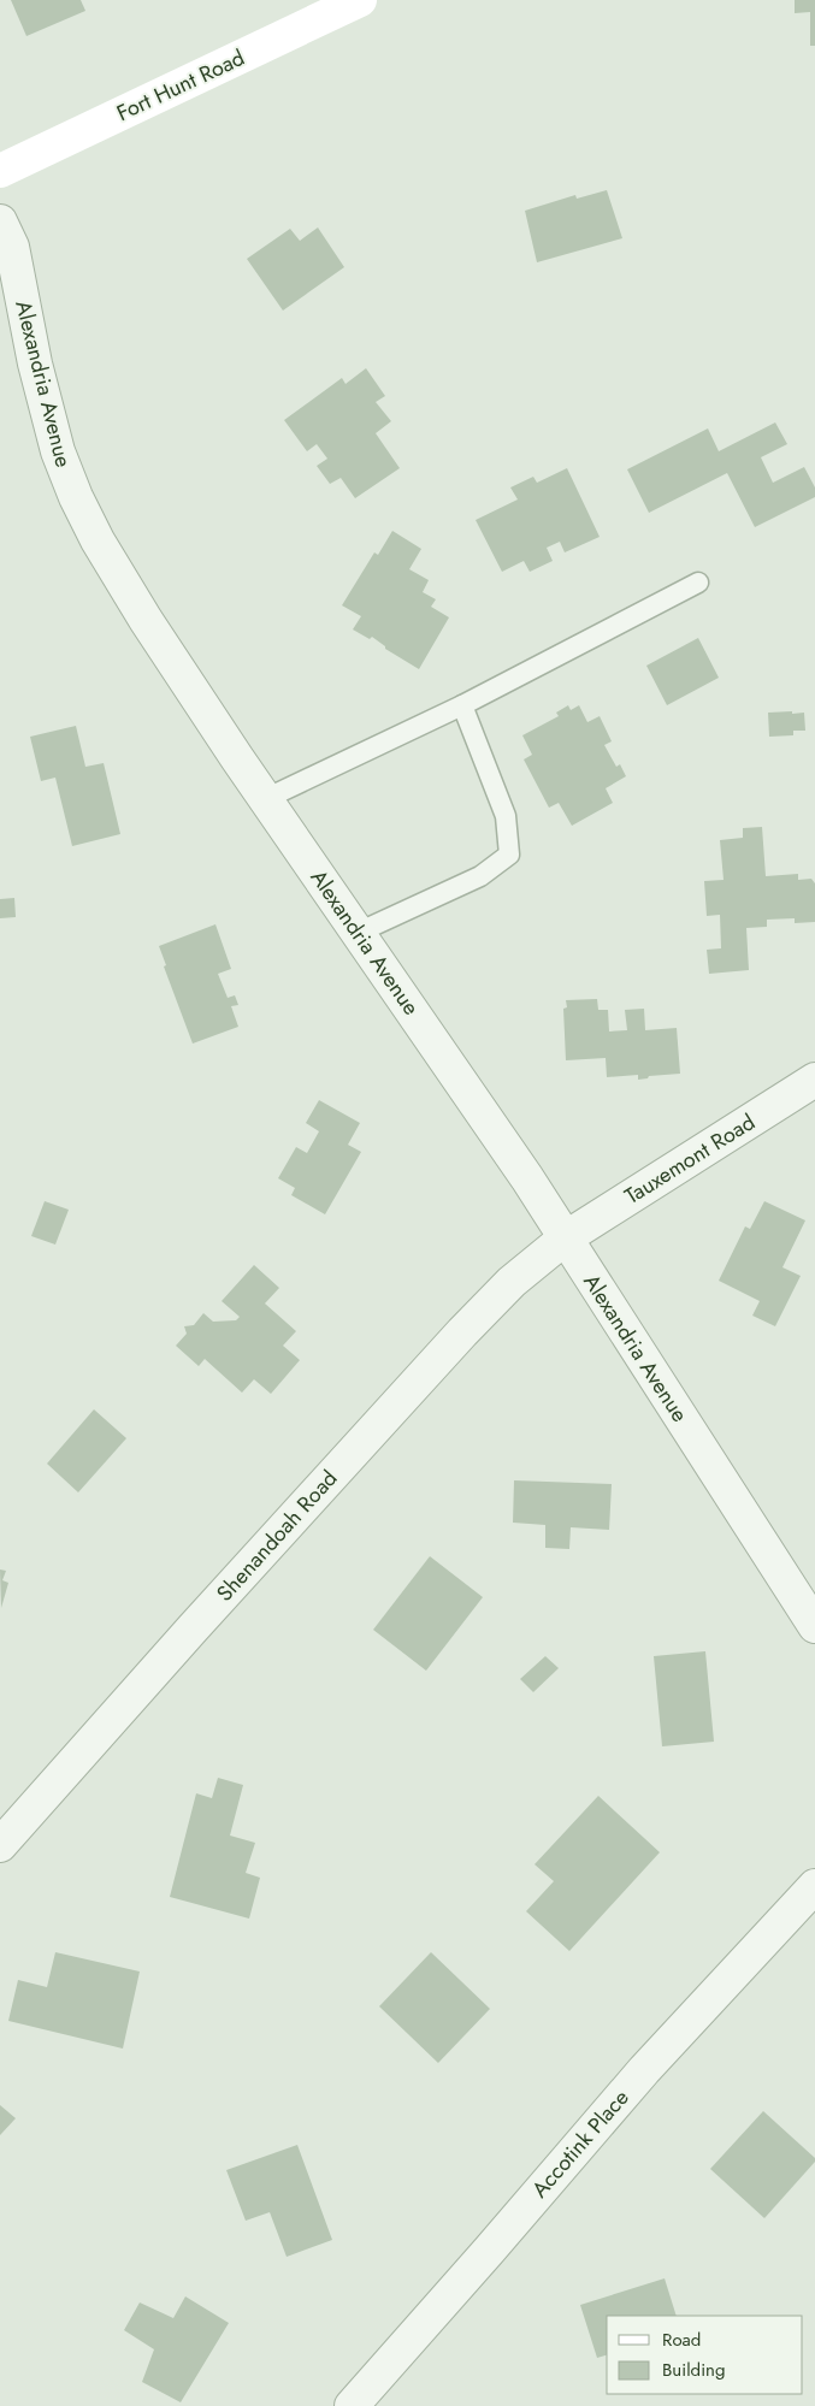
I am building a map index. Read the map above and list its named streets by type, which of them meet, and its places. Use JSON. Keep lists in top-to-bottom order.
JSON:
{
  "streets": {
    "main road": ["Fort Hunt Road"],
    "street": [
      "Alexandria Avenue",
      "Tauxemont Road",
      "Shenandoah Road",
      "Accotink Place"
    ]
  },
  "crossings": [
    ["Alexandria Avenue", "Tauxemont Road"],
    ["Alexandria Avenue", "Shenandoah Road"],
    ["Tauxemont Road", "Shenandoah Road"]
  ],
  "legend": ["Road", "Building"]
}
